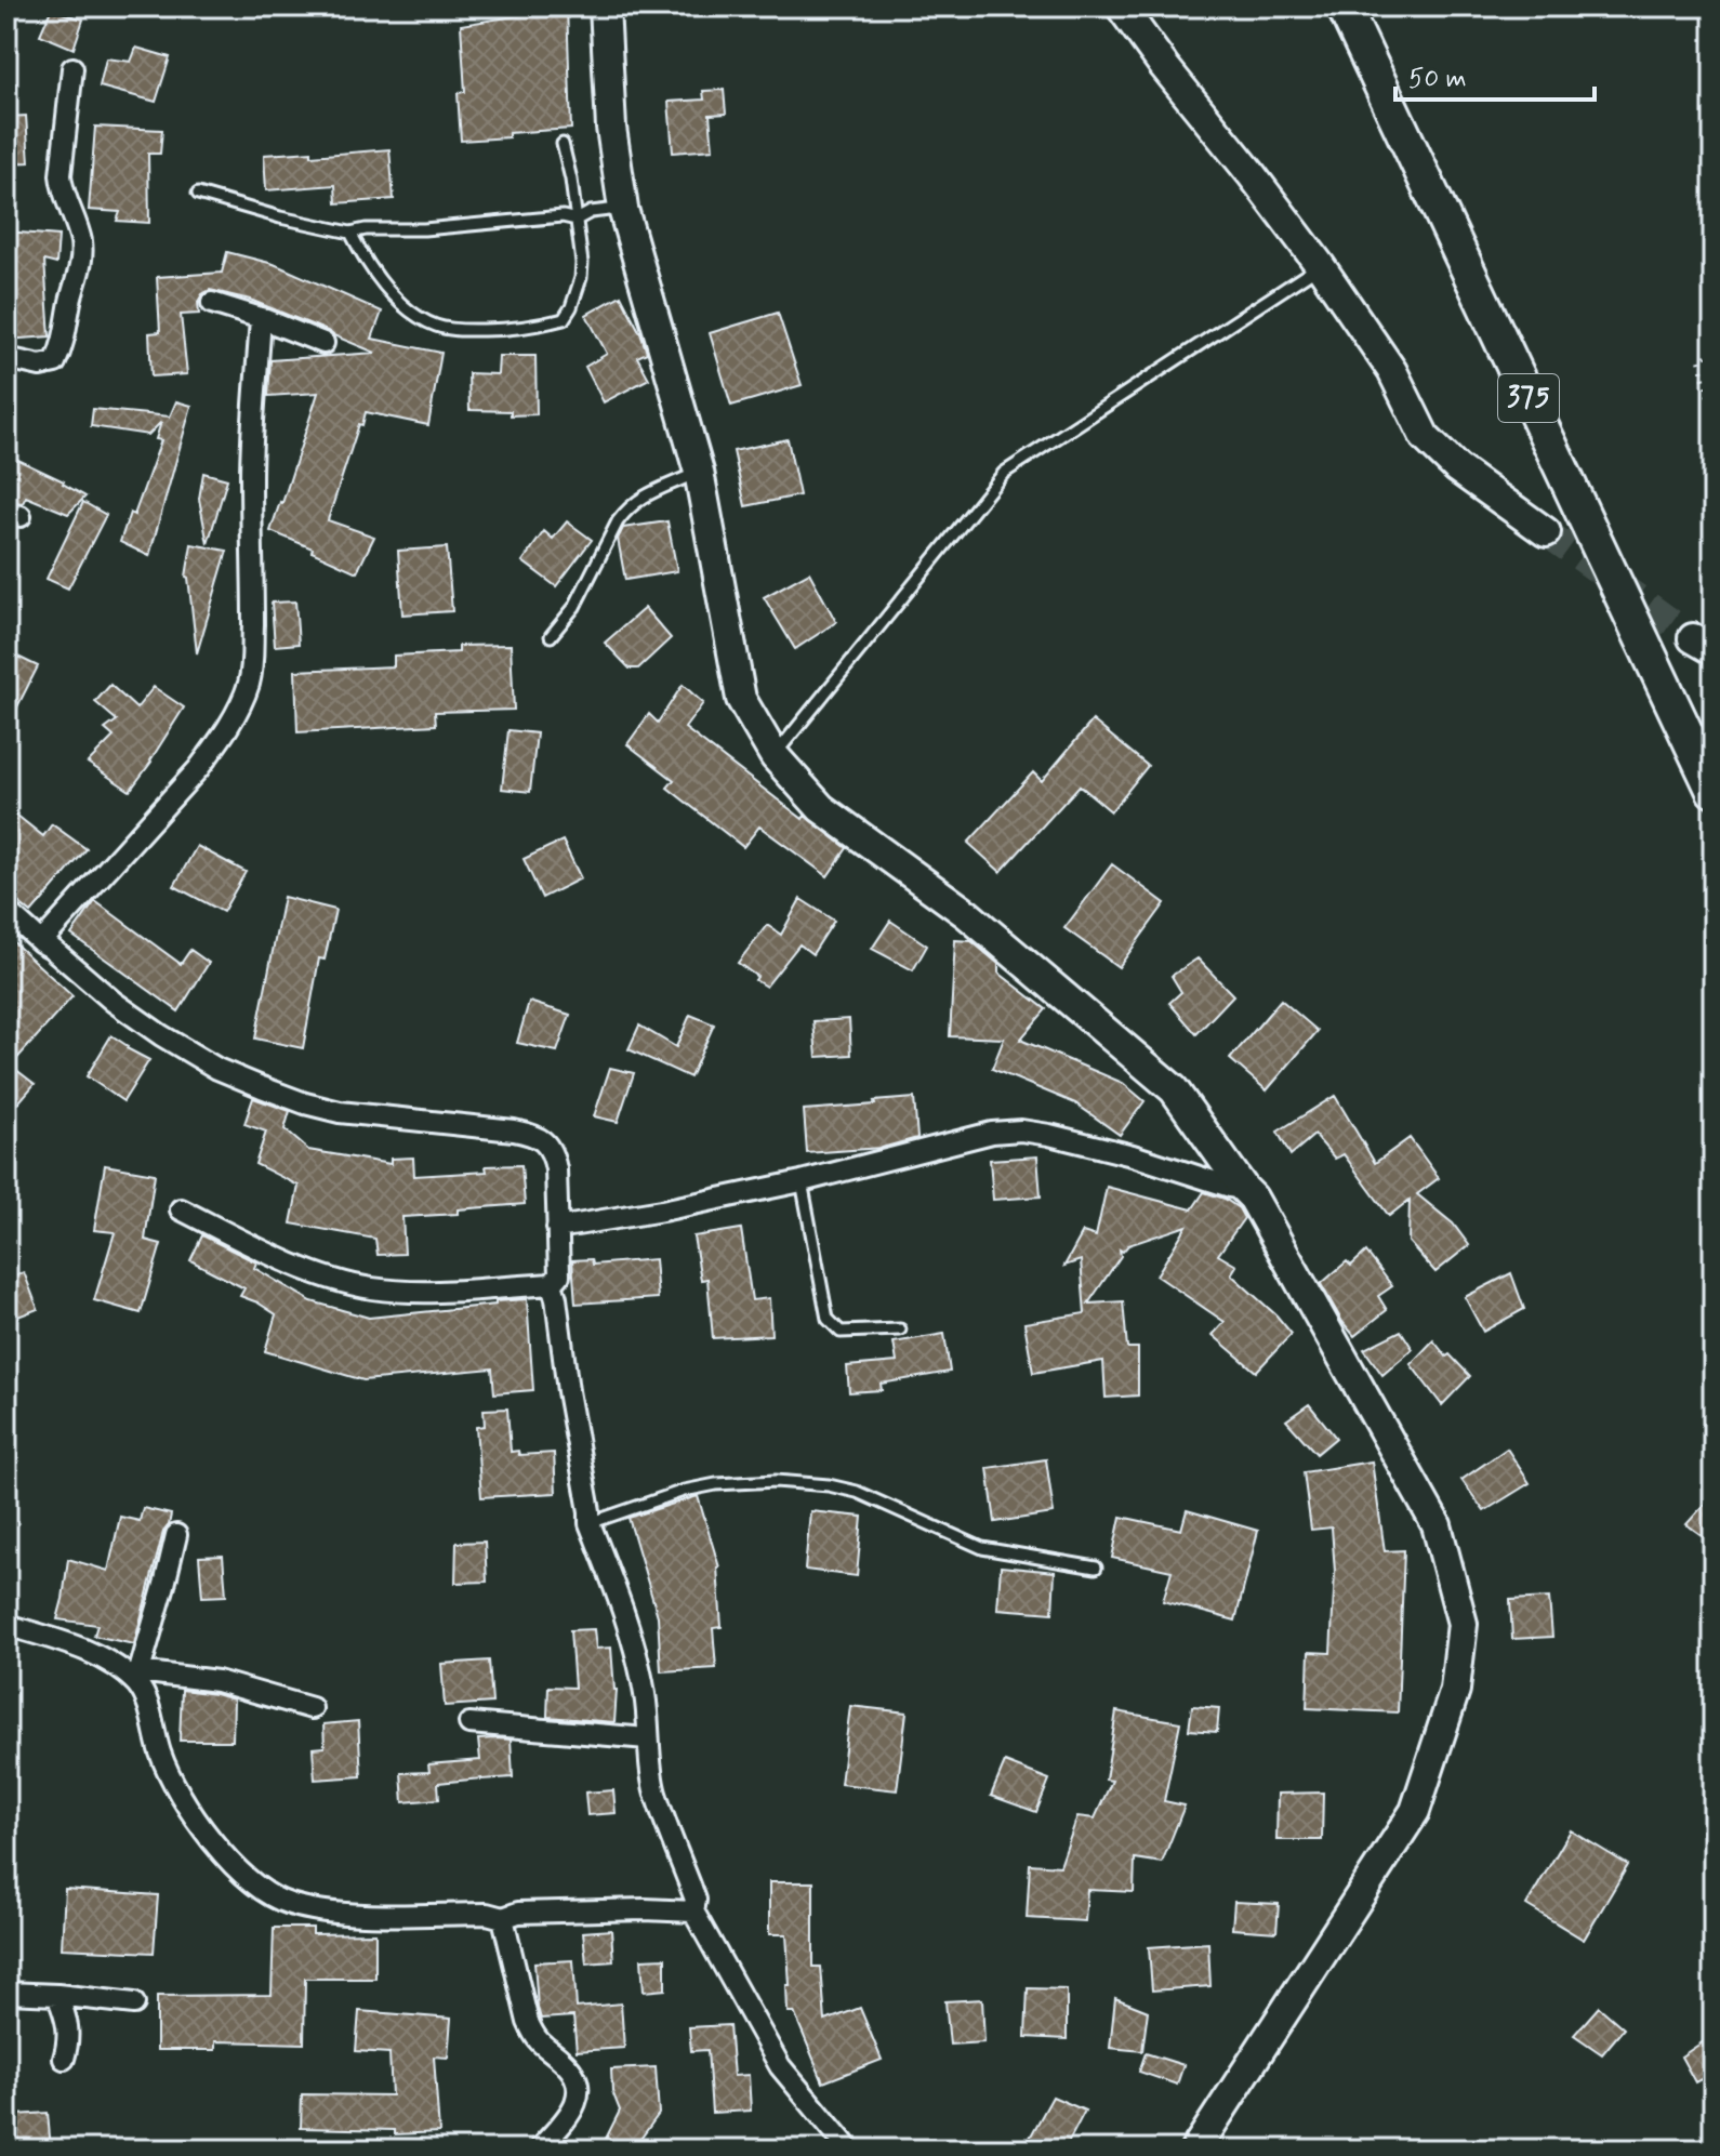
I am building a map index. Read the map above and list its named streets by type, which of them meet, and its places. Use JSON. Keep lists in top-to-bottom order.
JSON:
{
  "streets": {
    "main road": ["375"]
  },
  "scale_bar": "50 m"
}
